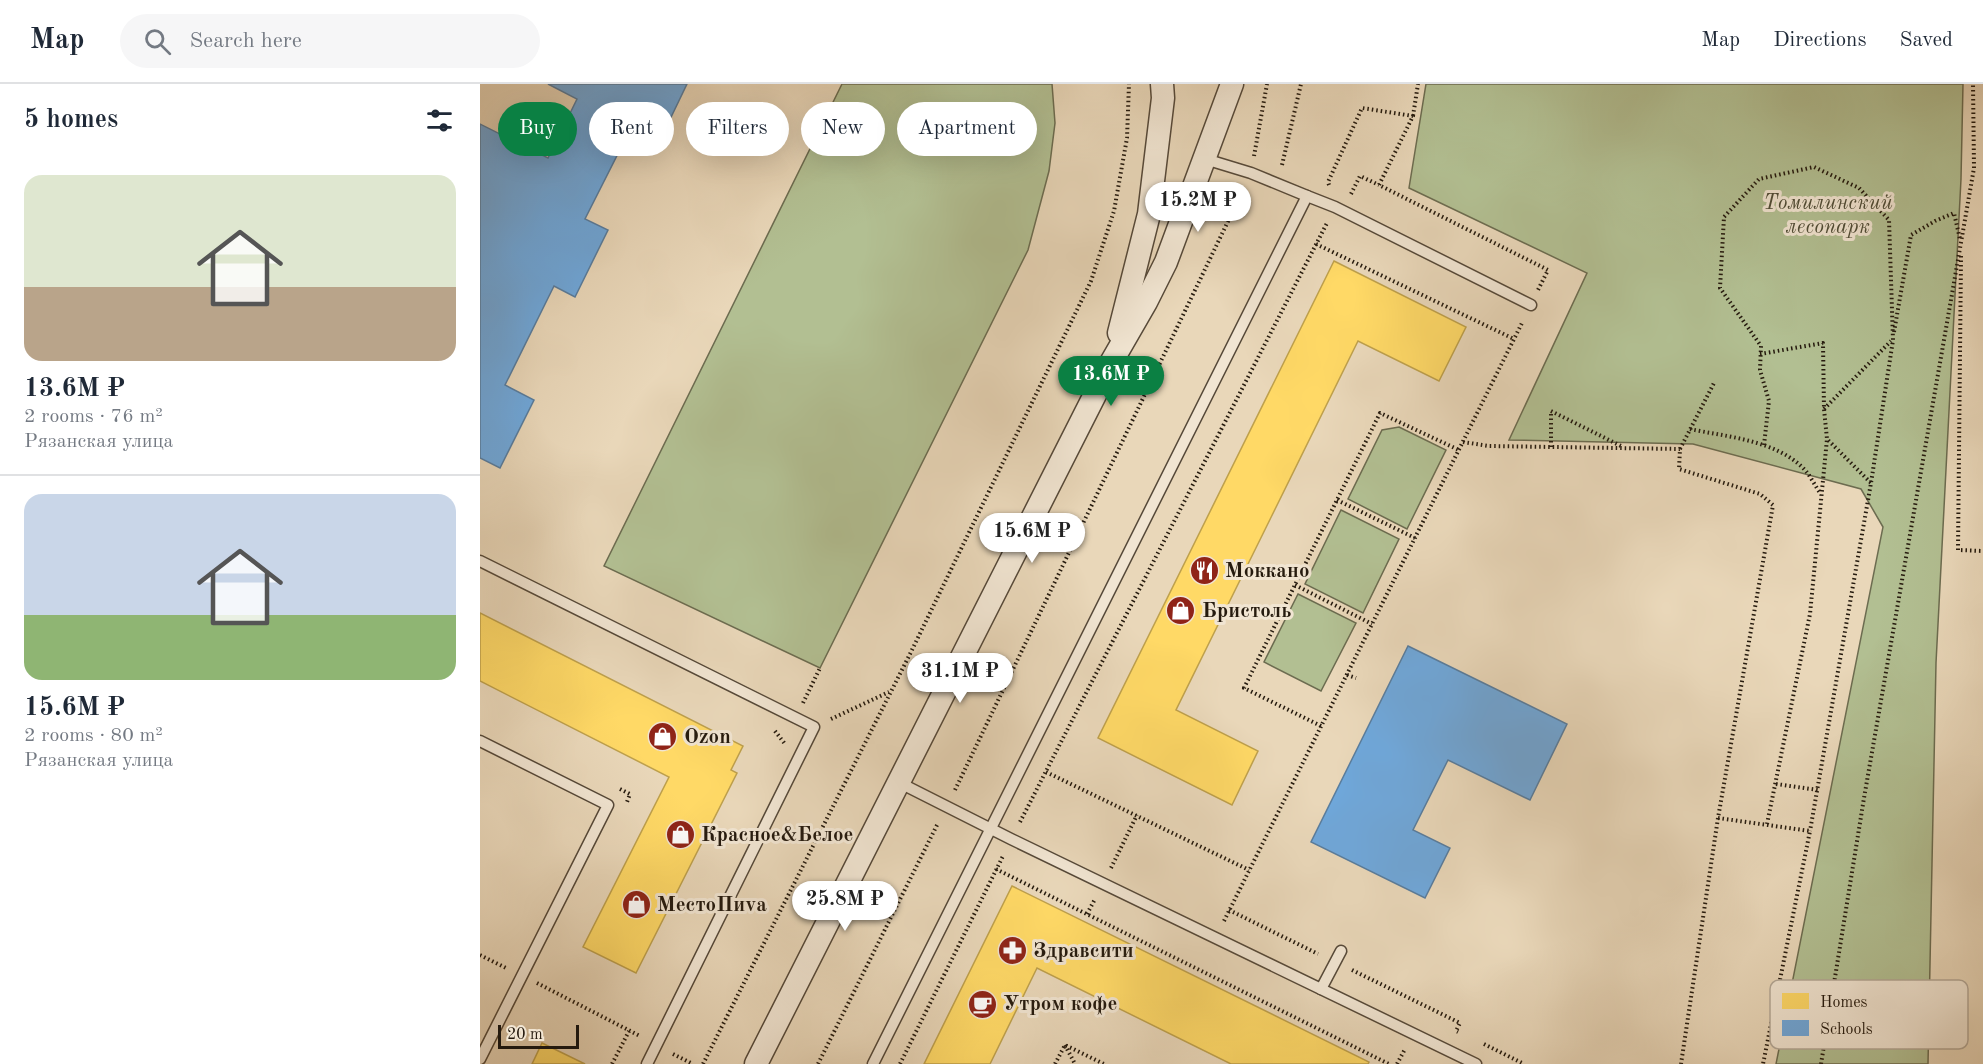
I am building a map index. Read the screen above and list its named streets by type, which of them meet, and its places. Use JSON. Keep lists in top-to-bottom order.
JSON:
{
  "parks": ["Томилинский лесопарк"],
  "places": {
    "restaurant": ["Моккано"],
    "shop": [
      "Бристоль",
      "Ozon",
      "Красное&Белое",
      "МестоПиvа"
    ],
    "pharmacy": ["Здравсити"],
    "cafe": ["Утром кофе"]
  },
  "legend": ["Homes", "Schools"],
  "scale_bar": "20 m",
  "page": {
    "header": "Map",
    "search": "Search here",
    "nav": ["Map", "Directions", "Saved"],
    "heading": "5 homes",
    "chip": [
      "Buy",
      "Rent",
      "Filters",
      "New",
      "Apartment"
    ],
    "list": [
      {
        "name": "13.6M ₽",
        "note": "2 rooms · 76 m² · Рязанская улица"
      },
      {
        "name": "15.6M ₽",
        "note": "2 rooms · 80 m² · Рязанская улица"
      }
    ],
    "price": [
      "15.2M ₽",
      "13.6M ₽",
      "15.6M ₽",
      "31.1M ₽",
      "25.8M ₽"
    ],
    "scale": "20 m"
  }
}
